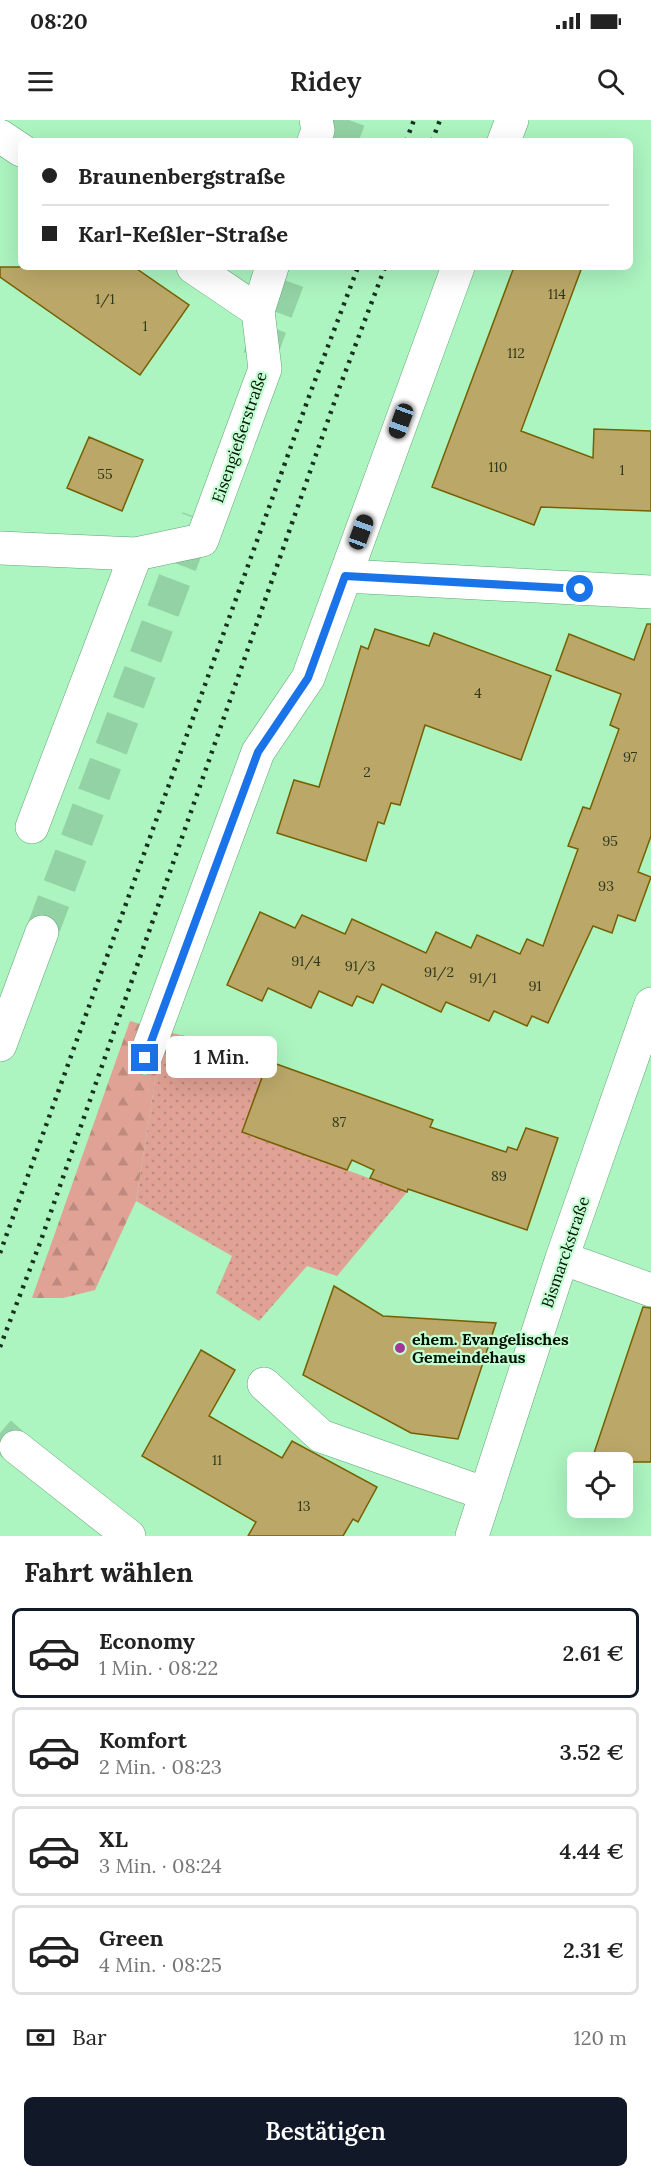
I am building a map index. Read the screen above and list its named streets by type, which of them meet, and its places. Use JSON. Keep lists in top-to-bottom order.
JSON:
{
  "streets": {
    "street": ["Eisengießerstraße", "Bismarckstraße"]
  },
  "places": ["ehem. Evangelisches Gemeindehaus"],
  "house_numbers": [
    "114",
    "1/1",
    "1",
    "112",
    "110",
    "1",
    "55",
    "4",
    "97",
    "2",
    "95",
    "93",
    "91/4",
    "91/3",
    "91/2",
    "91/1",
    "91",
    "87",
    "89",
    "11",
    "13"
  ],
  "page": {
    "status": "08:20",
    "header": "Ridey",
    "banner": ["Braunenbergstraße", "Karl-Keßler-Straße"],
    "bubble": "1 Min.",
    "heading": "Fahrt wählen",
    "list": [
      {
        "name": "Economy",
        "note": "1 Min. · 08:22",
        "value": "2.61 €"
      },
      {
        "name": "Komfort",
        "note": "2 Min. · 08:23",
        "value": "3.52 €"
      },
      {
        "name": "XL",
        "note": "3 Min. · 08:24",
        "value": "4.44 €"
      },
      {
        "name": "Green",
        "note": "4 Min. · 08:25",
        "value": "2.31 €"
      }
    ],
    "pay": ["Bar", "120 m"],
    "buttons": "Bestätigen"
  }
}
